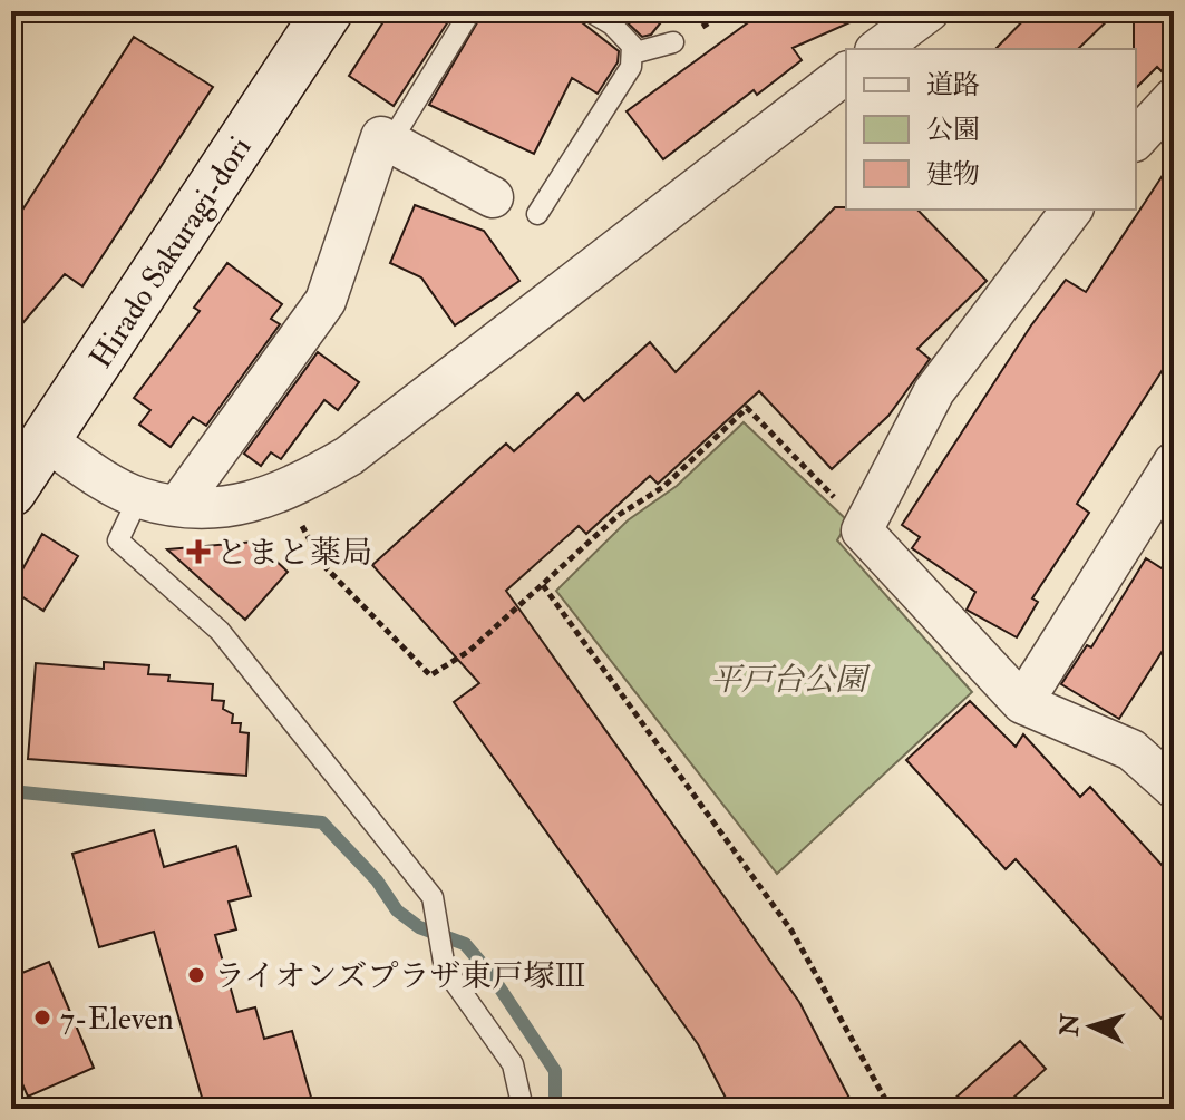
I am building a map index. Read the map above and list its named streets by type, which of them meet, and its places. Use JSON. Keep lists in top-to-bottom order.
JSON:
{
  "streets": {
    "main road": ["Hirado Sakuragi-dori"]
  },
  "parks": ["平戸台公園"],
  "places": {
    "health": ["とまと薬局"],
    "other": ["ライオンズプラザ東戸塚Ⅲ", "7-Eleven"]
  },
  "legend": ["道路", "公園", "建物"],
  "north": "left"
}
